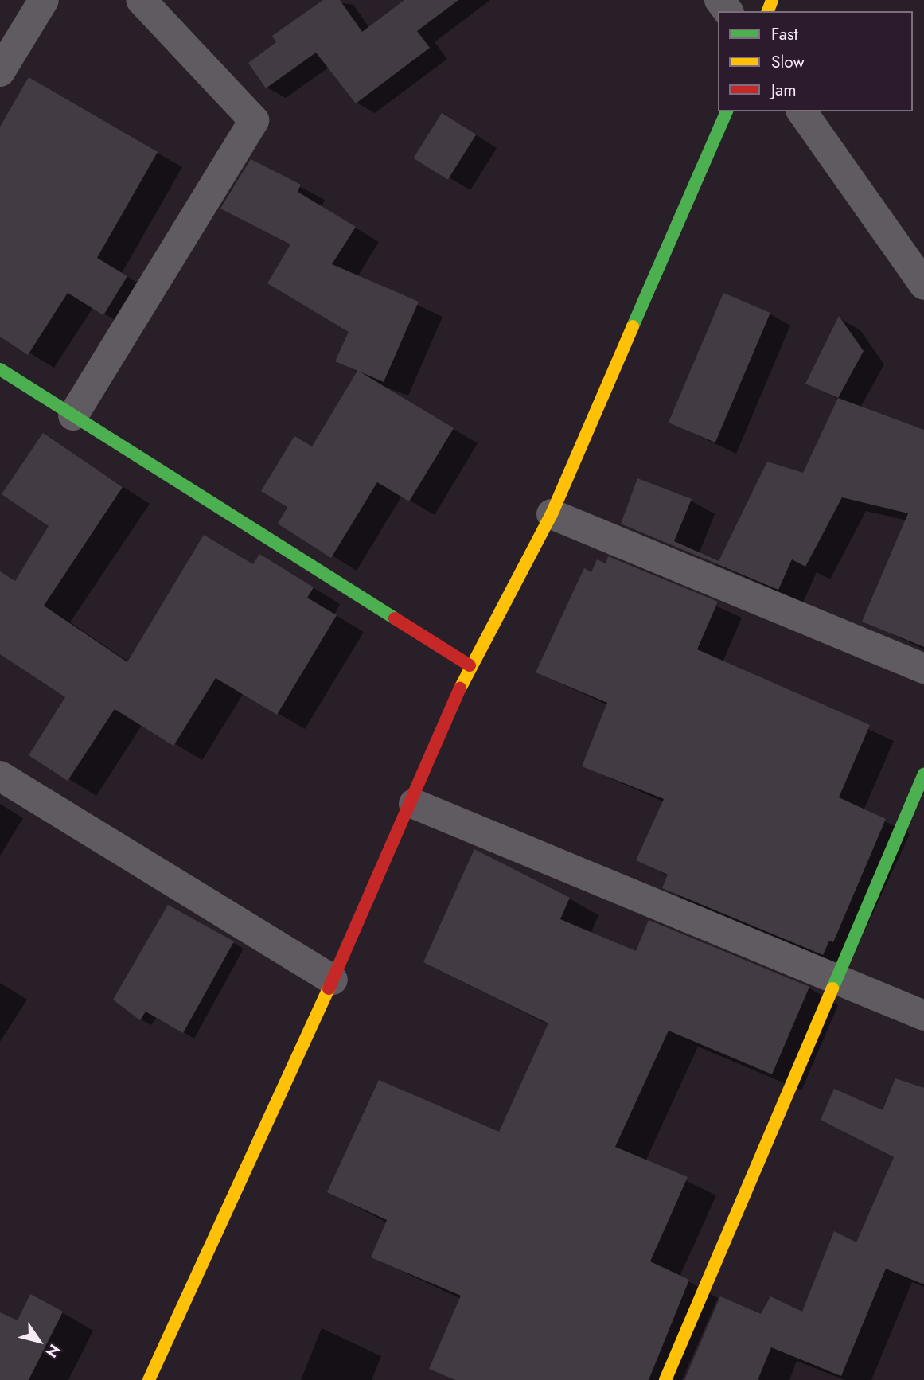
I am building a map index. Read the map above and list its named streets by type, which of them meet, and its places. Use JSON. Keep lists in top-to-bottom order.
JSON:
{
  "legend": ["Fast", "Slow", "Jam"],
  "north": "bottom right"
}
